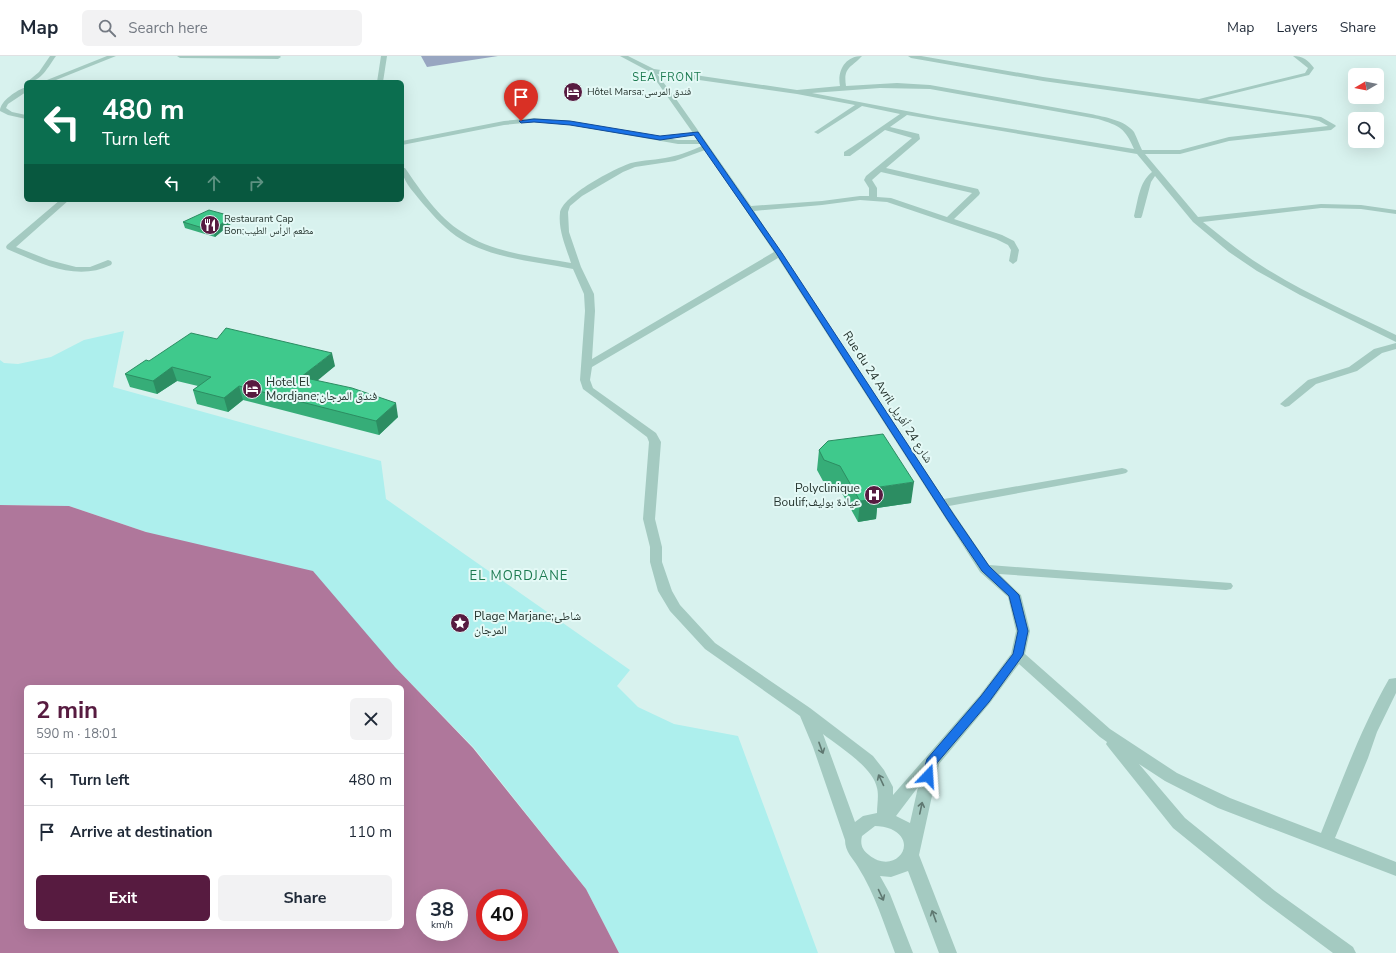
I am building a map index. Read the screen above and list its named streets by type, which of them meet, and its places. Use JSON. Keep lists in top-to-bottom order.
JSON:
{
  "streets": {
    "street": ["Rue du 24 Avril شارع 24 أفريل"]
  },
  "districts": ["SEA FRONT", "EL MORDJANE"],
  "places": {
    "hotel": ["Hôtel Marsa;فندق المرسى", "Hotel El Mordjane;فندق المرجان"],
    "restaurant": ["Restaurant Cap Bon;مطعم الرأس الطيب"],
    "hospital": ["Polyclinique Boulif;عيادة بوليف"],
    "place": ["Plage Marjane;شاطئ المرجان"]
  },
  "north": "left",
  "page": {
    "header": "Map",
    "search": "Search here",
    "nav": ["Map", "Layers", "Share"],
    "turn": ["480 m", "Turn left"],
    "heading": ["2 min", "590 m · 18:01"],
    "list": [
      {
        "name": "Turn left",
        "value": "480 m"
      },
      {
        "name": "Arrive at destination",
        "value": "110 m"
      }
    ],
    "buttons": ["Exit", "Share"],
    "speed": "38 km/h",
    "limit": "40"
  }
}
